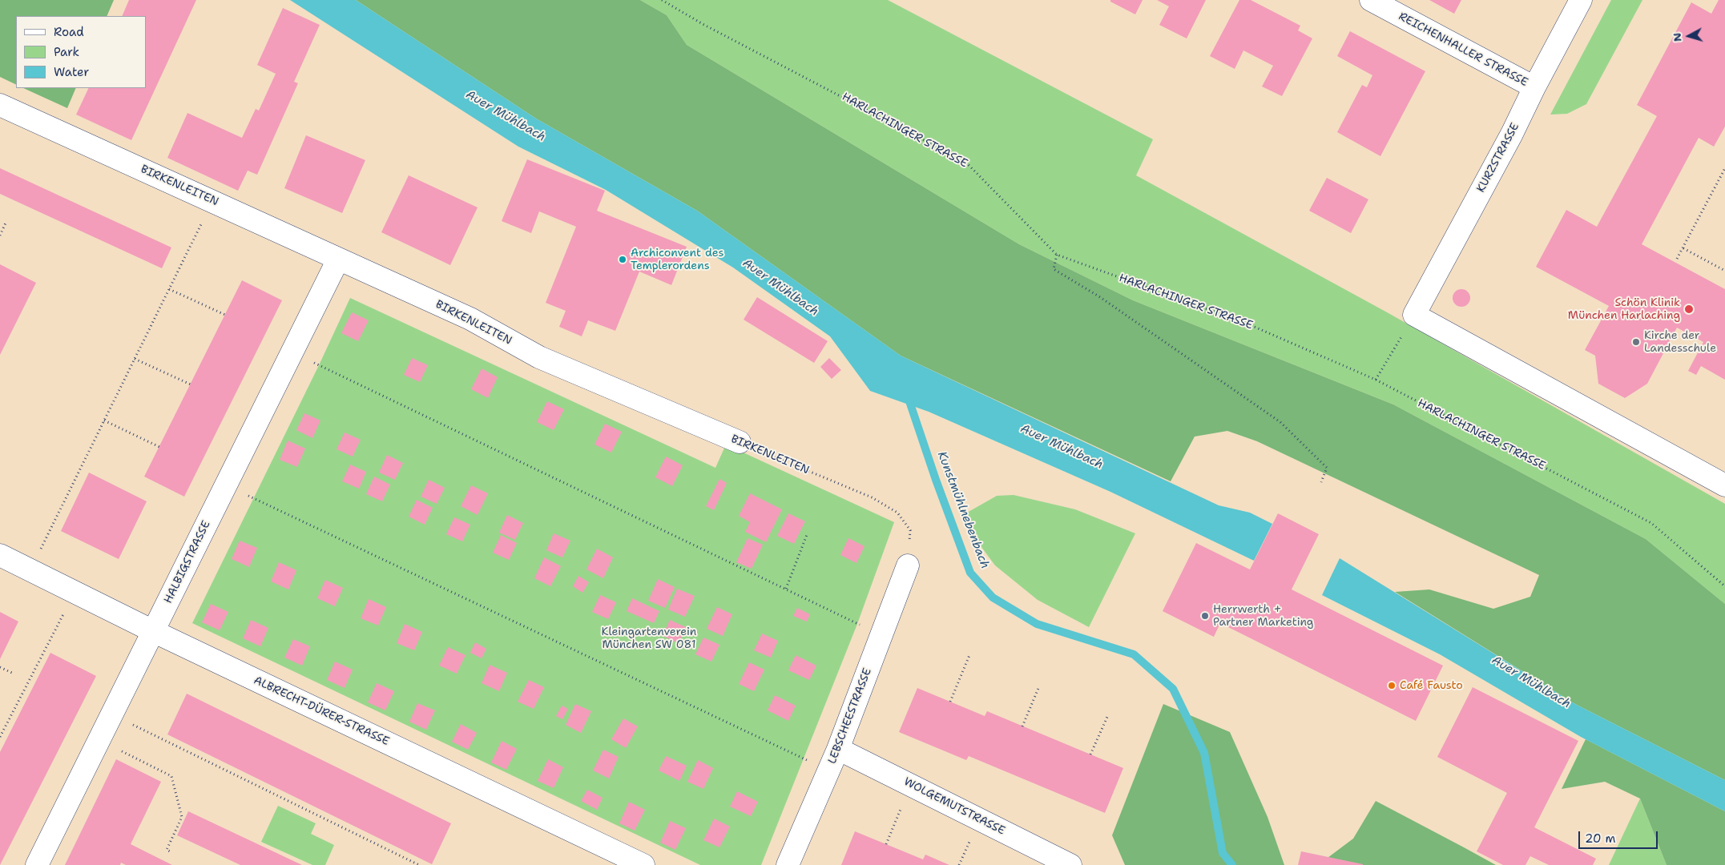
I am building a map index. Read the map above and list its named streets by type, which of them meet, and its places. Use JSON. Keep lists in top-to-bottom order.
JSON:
{
  "streets": {
    "street": [
      "REICHENHALLER STRASSE",
      "KURZSTRASSE",
      "BIRKENLEITEN",
      "HALBIGSTRASSE",
      "ALBRECHT-DÜRER-STRASSE",
      "LEBSCHEESTRASSE",
      "WOLGEMUTSTRASSE"
    ],
    "path": ["HARLACHINGER STRASSE"]
  },
  "crossings": [
    ["REICHENHALLER STRASSE", "KURZSTRASSE"],
    ["BIRKENLEITEN", "HALBIGSTRASSE"],
    ["BIRKENLEITEN", "LEBSCHEESTRASSE"],
    ["HALBIGSTRASSE", "ALBRECHT-DÜRER-STRASSE"],
    ["LEBSCHEESTRASSE", "WOLGEMUTSTRASSE"]
  ],
  "water": ["Auer Mühlbach", "Kunstmühlnebenbach"],
  "parks": ["Kleingartenverein München SW 081"],
  "places": [
    "Archiconvent des Templerordens",
    "Schön Klinik München Harlaching",
    "Kirche der Landesschule",
    "Herrwerth + Partner Marketing",
    "Café Fausto"
  ],
  "legend": ["Road", "Park", "Water"],
  "scale_bar": "20 m",
  "north": "left"
}
